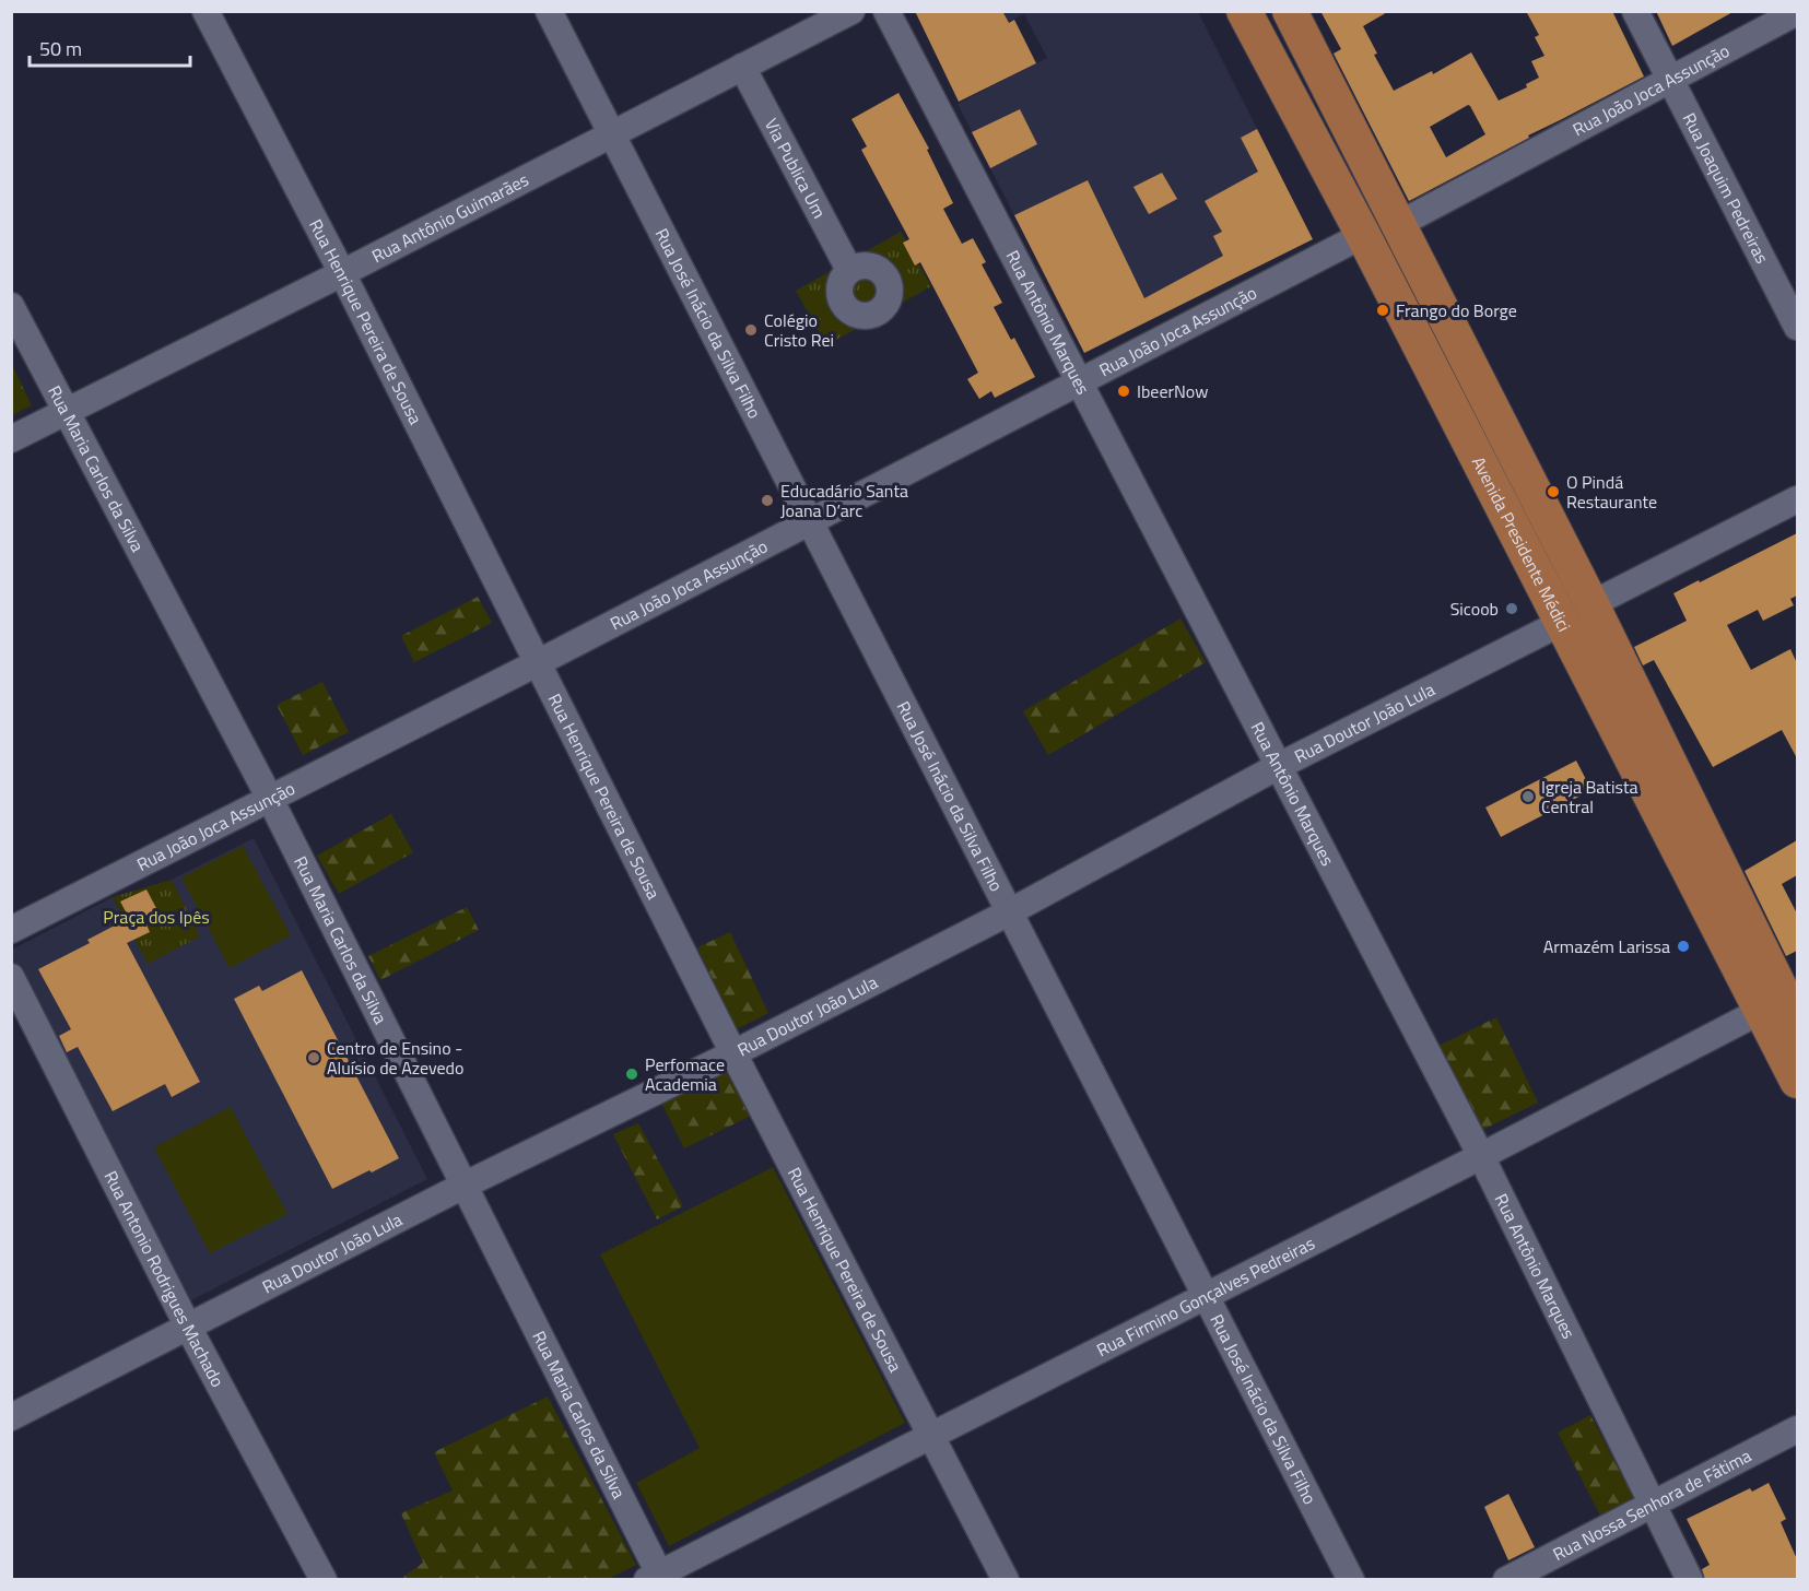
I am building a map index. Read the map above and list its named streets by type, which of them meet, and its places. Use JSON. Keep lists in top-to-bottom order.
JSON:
{
  "streets": {
    "main road": ["Avenida Presidente Médici"],
    "street": [
      "Rua João Joca Assunção",
      "Via Publica Um",
      "Rua Joaquim Pedreiras",
      "Rua Antônio Guimarães",
      "Rua Henrique Pereira de Sousa",
      "Rua José Inácio da Silva Filho",
      "Rua Antônio Marques",
      "Rua Maria Carlos da Silva",
      "Rua Doutor João Lula",
      "Rua Antonio Rodrigues Machado",
      "Rua Firmino Gonçalves Pedreiras",
      "Rua Nossa Senhora de Fátima"
    ]
  },
  "crossings": [
    ["Rua João Joca Assunção", "Rua Joaquim Pedreiras"],
    ["Rua João Joca Assunção", "Rua Henrique Pereira de Sousa"],
    ["Rua João Joca Assunção", "Rua José Inácio da Silva Filho"],
    ["Rua João Joca Assunção", "Rua Antônio Marques"],
    ["Rua João Joca Assunção", "Rua Maria Carlos da Silva"],
    ["Rua João Joca Assunção", "Avenida Presidente Médici"],
    ["Via Publica Um", "Rua Antônio Guimarães"],
    ["Rua Antônio Guimarães", "Rua Henrique Pereira de Sousa"],
    ["Rua Antônio Guimarães", "Rua José Inácio da Silva Filho"],
    ["Rua Antônio Guimarães", "Rua Maria Carlos da Silva"],
    ["Rua Henrique Pereira de Sousa", "Rua Doutor João Lula"],
    ["Rua Henrique Pereira de Sousa", "Rua Firmino Gonçalves Pedreiras"],
    ["Rua José Inácio da Silva Filho", "Rua Doutor João Lula"],
    ["Rua José Inácio da Silva Filho", "Rua Firmino Gonçalves Pedreiras"],
    ["Rua Antônio Marques", "Rua Doutor João Lula"],
    ["Rua Antônio Marques", "Rua Firmino Gonçalves Pedreiras"],
    ["Rua Antônio Marques", "Rua Nossa Senhora de Fátima"],
    ["Rua Maria Carlos da Silva", "Rua Doutor João Lula"],
    ["Rua Maria Carlos da Silva", "Rua Firmino Gonçalves Pedreiras"],
    ["Avenida Presidente Médici", "Rua Doutor João Lula"],
    ["Avenida Presidente Médici", "Rua Firmino Gonçalves Pedreiras"],
    ["Rua Doutor João Lula", "Rua Antonio Rodrigues Machado"]
  ],
  "parks": ["Praça dos Ipês"],
  "places": [
    "Frango do Borge",
    "Colégio Cristo Rei",
    "IbeerNow",
    "O Pindá Restaurante",
    "Educadário Santa Joana D’arc",
    "Sicoob",
    "Igreja Batista Central",
    "Armazém Larissa",
    "Centro de Ensino - Aluísio de Azevedo",
    "Perfomace Academia"
  ],
  "scale_bar": "50 m"
}
